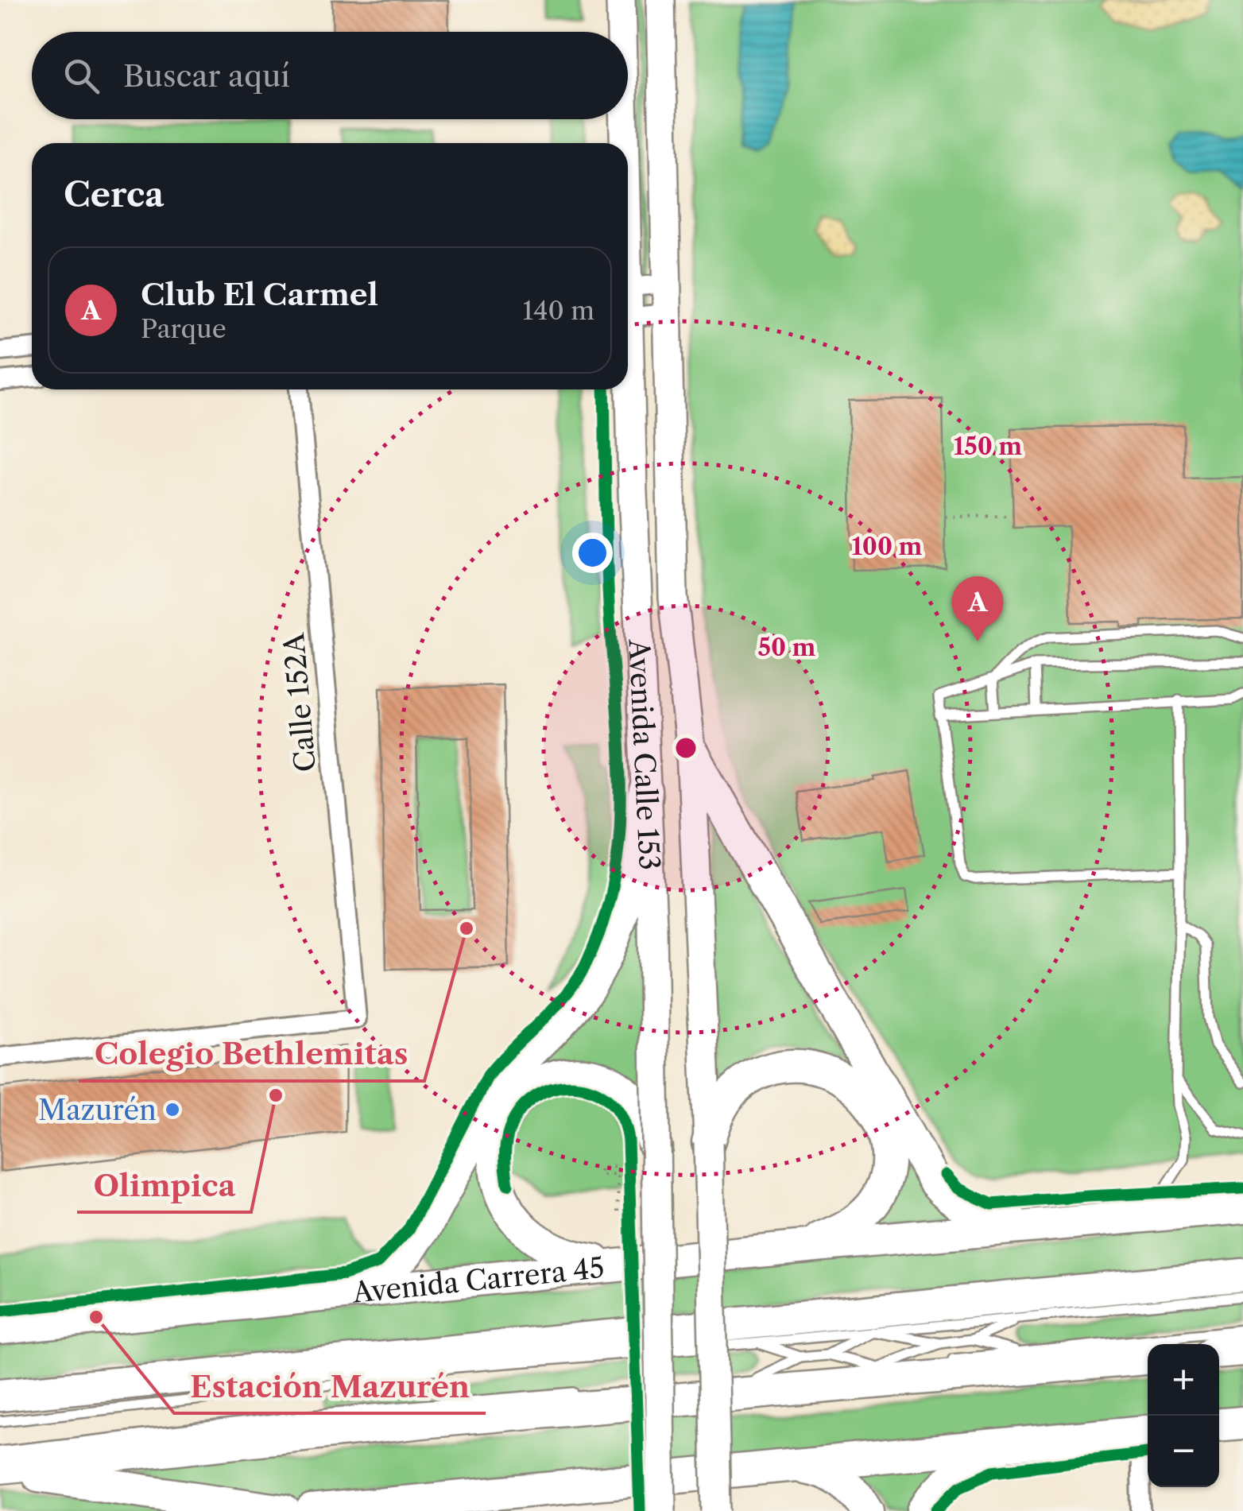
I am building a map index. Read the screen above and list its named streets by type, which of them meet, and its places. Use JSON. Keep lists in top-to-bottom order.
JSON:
{
  "streets": {
    "highway": ["Avenida Carrera 45"],
    "main road": ["Avenida Calle 153"],
    "street": ["Calle 152A"]
  },
  "places": [
    "Colegio Bethlemitas",
    "Olimpica",
    "Mazurén",
    "Estación Mazurén"
  ],
  "page": {
    "search": "Buscar aquí",
    "heading": "Cerca",
    "list": [
      {
        "mark": "A",
        "name": "Club El Carmel",
        "note": "Parque",
        "value": "140 m"
      }
    ],
    "pins": "A",
    "map_buttons": ["+", "−"]
  },
  "rings": ["150 m", "100 m", "50 m"]
}
